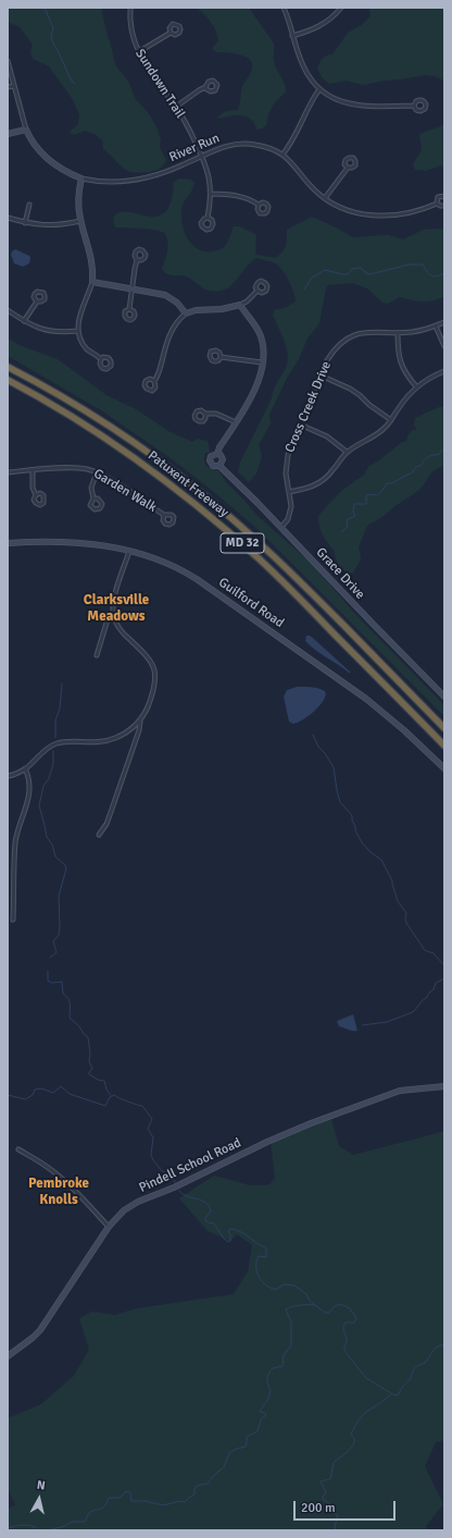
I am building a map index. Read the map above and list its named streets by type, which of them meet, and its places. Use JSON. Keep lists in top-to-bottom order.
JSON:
{
  "streets": {
    "highway": ["Patuxent Freeway", "MD 32"],
    "street": [
      "Sundown Trail",
      "River Run",
      "Cross Creek Drive",
      "Garden Walk",
      "Grace Drive",
      "Guilford Road",
      "Pindell School Road"
    ]
  },
  "crossings": [
    ["Sundown Trail", "River Run"],
    ["Cross Creek Drive", "Grace Drive"]
  ],
  "districts": ["Clarksville Meadows", "Pembroke Knolls"],
  "scale_bar": "200 m",
  "north": "top"
}
